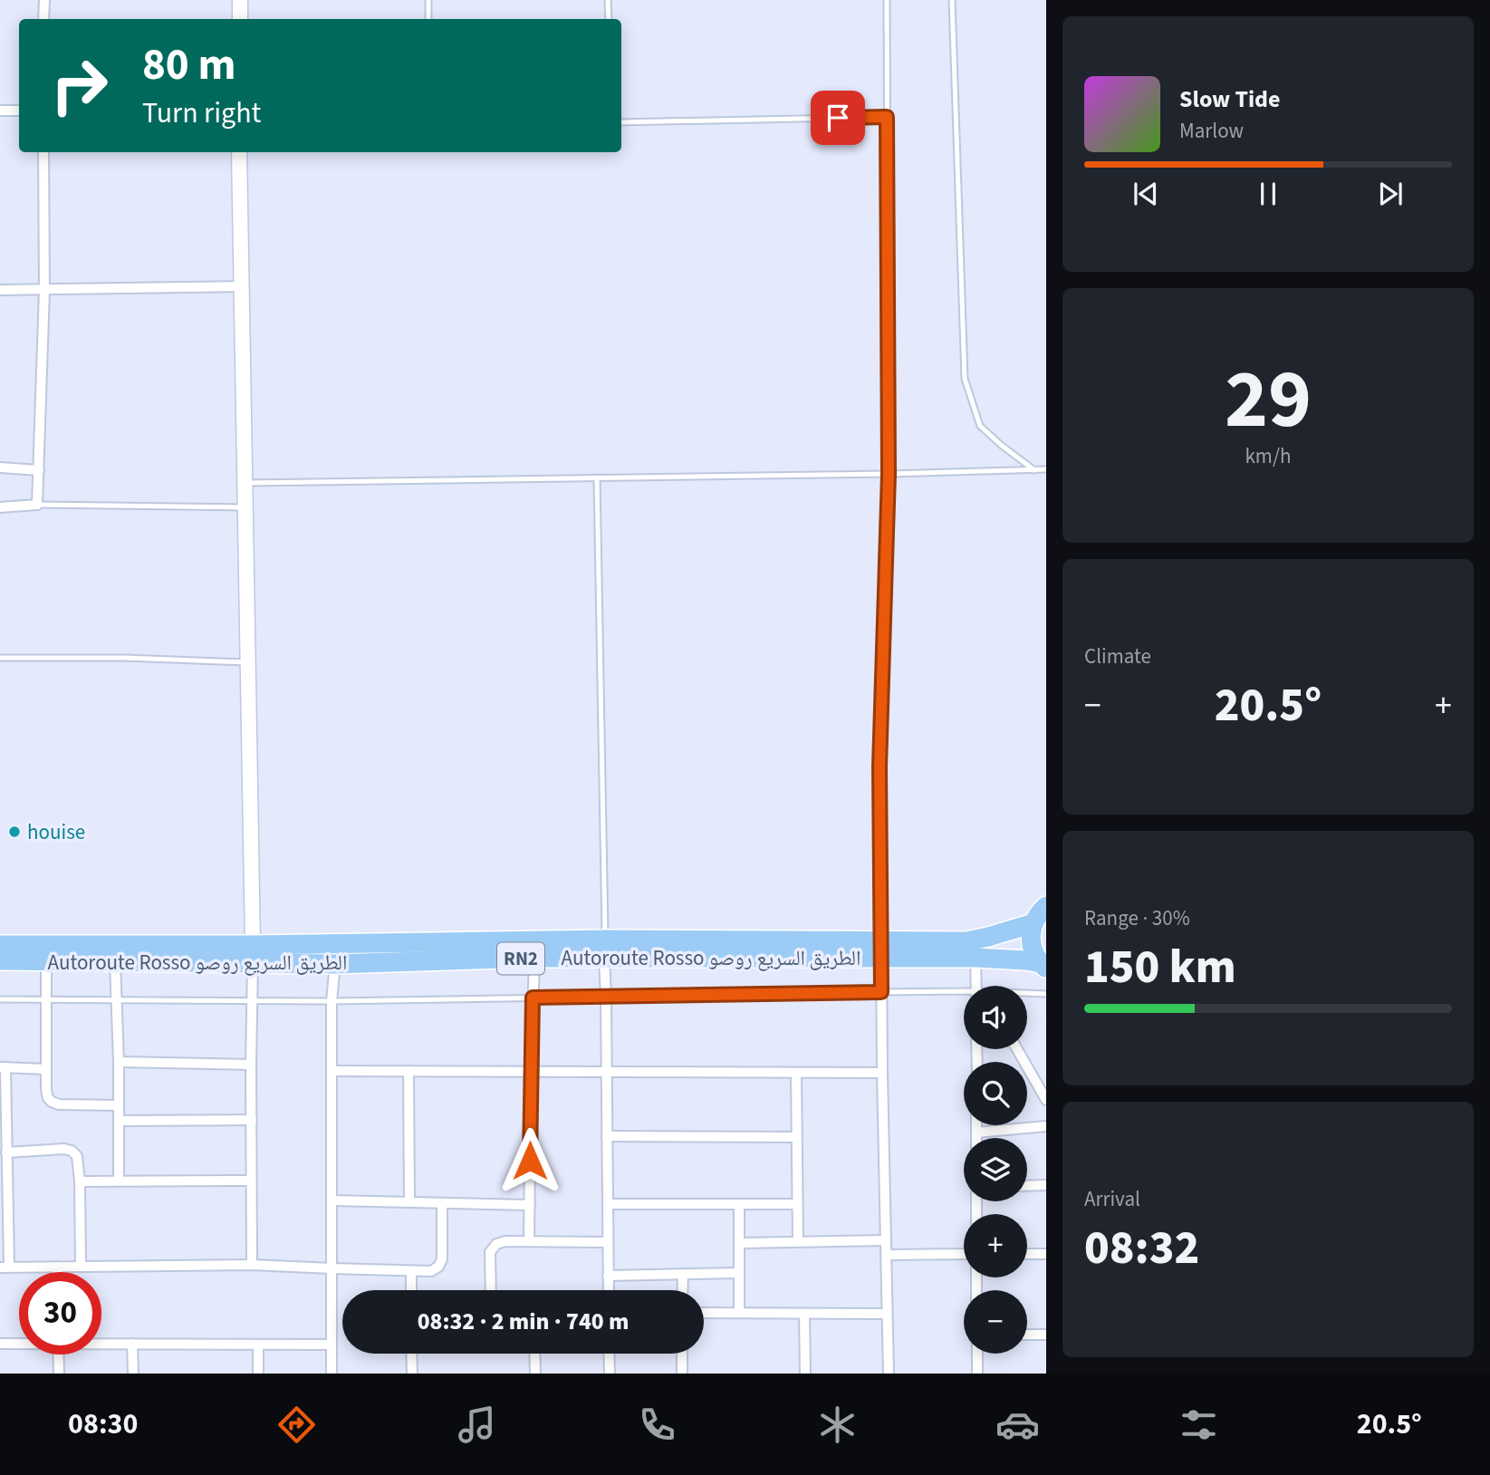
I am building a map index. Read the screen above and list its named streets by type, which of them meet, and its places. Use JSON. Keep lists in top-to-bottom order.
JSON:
{
  "streets": {
    "highway": ["Autoroute Rosso الطريق السريع روصو", "RN2"]
  },
  "places": ["houise"],
  "page": {
    "turn": ["80 m", "Turn right"],
    "song": ["Slow Tide", "Marlow"],
    "tile": [
      ["29", "km/h"],
      "Climate",
      ["Range · 30%", "150 km"],
      ["Arrival", "08:32"]
    ],
    "heat": ["−", "20.5°", "+"],
    "map_buttons": ["+", "−"],
    "limit": "30",
    "trip": "08:32 · 2 min · 740 m",
    "tabs": ["08:30", "20.5°"]
  }
}
